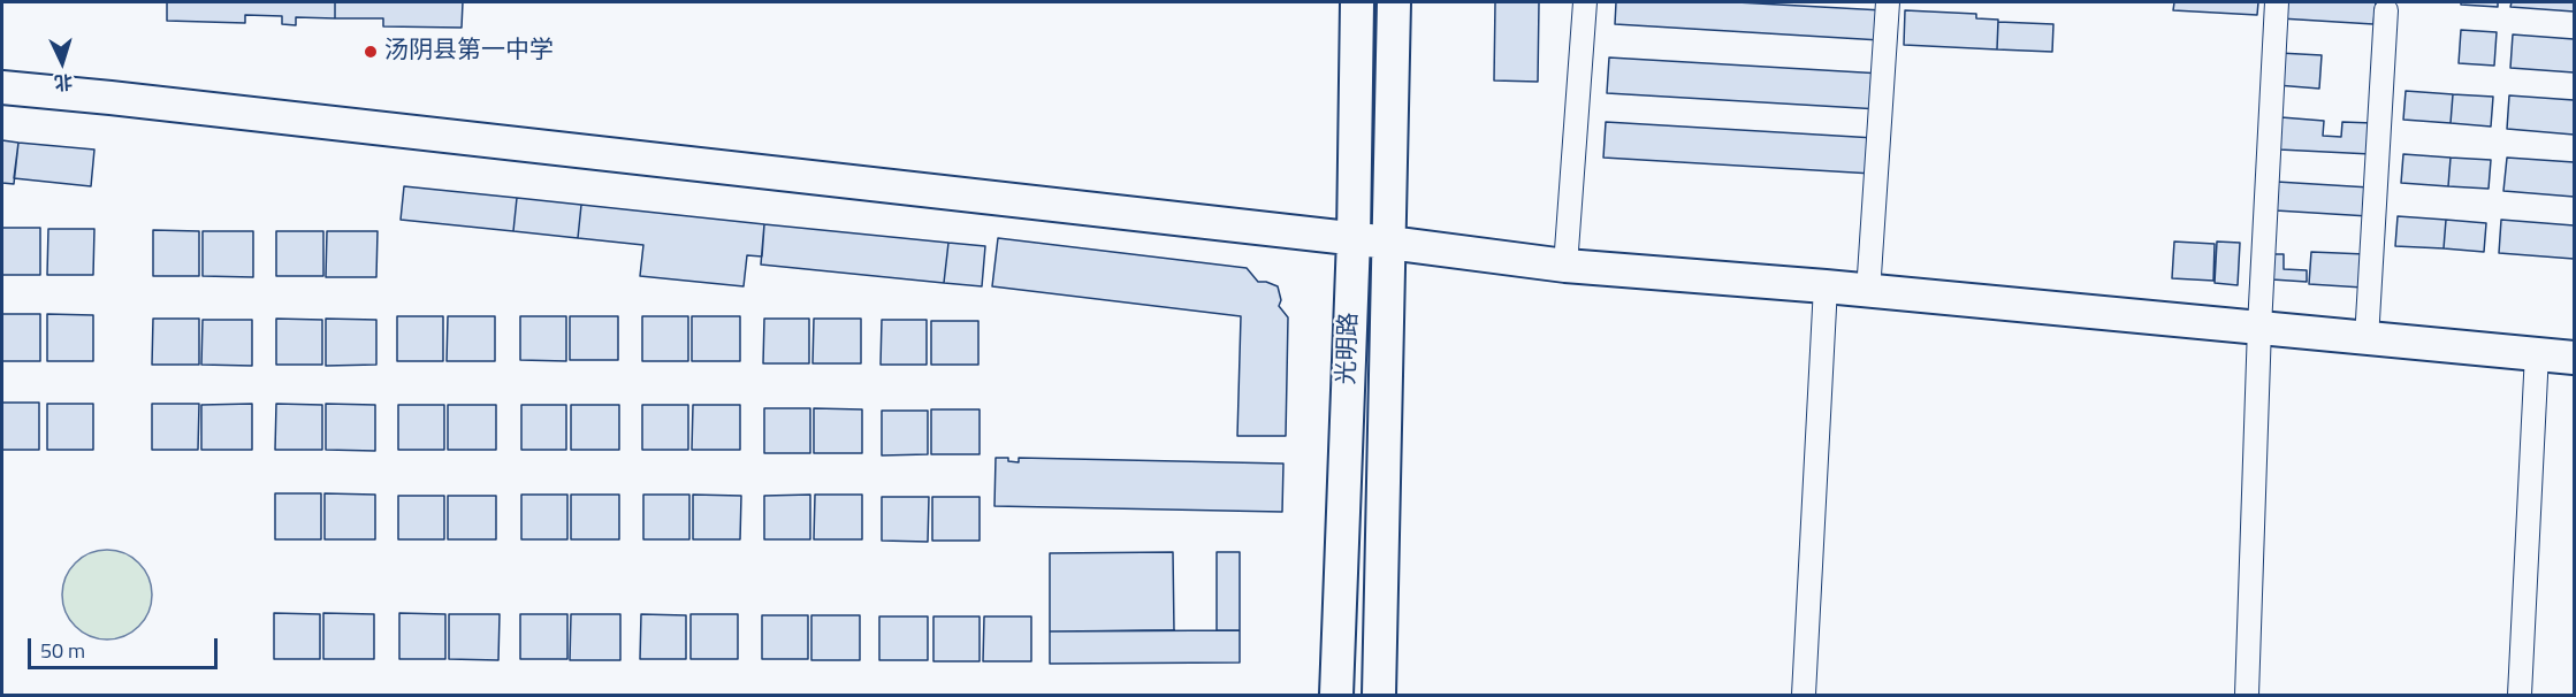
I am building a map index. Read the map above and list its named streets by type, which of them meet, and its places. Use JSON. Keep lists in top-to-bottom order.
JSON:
{
  "streets": {
    "street": ["光明路"]
  },
  "places": ["汤阴县第一中学"],
  "scale_bar": "50 m",
  "north": "bottom"
}
